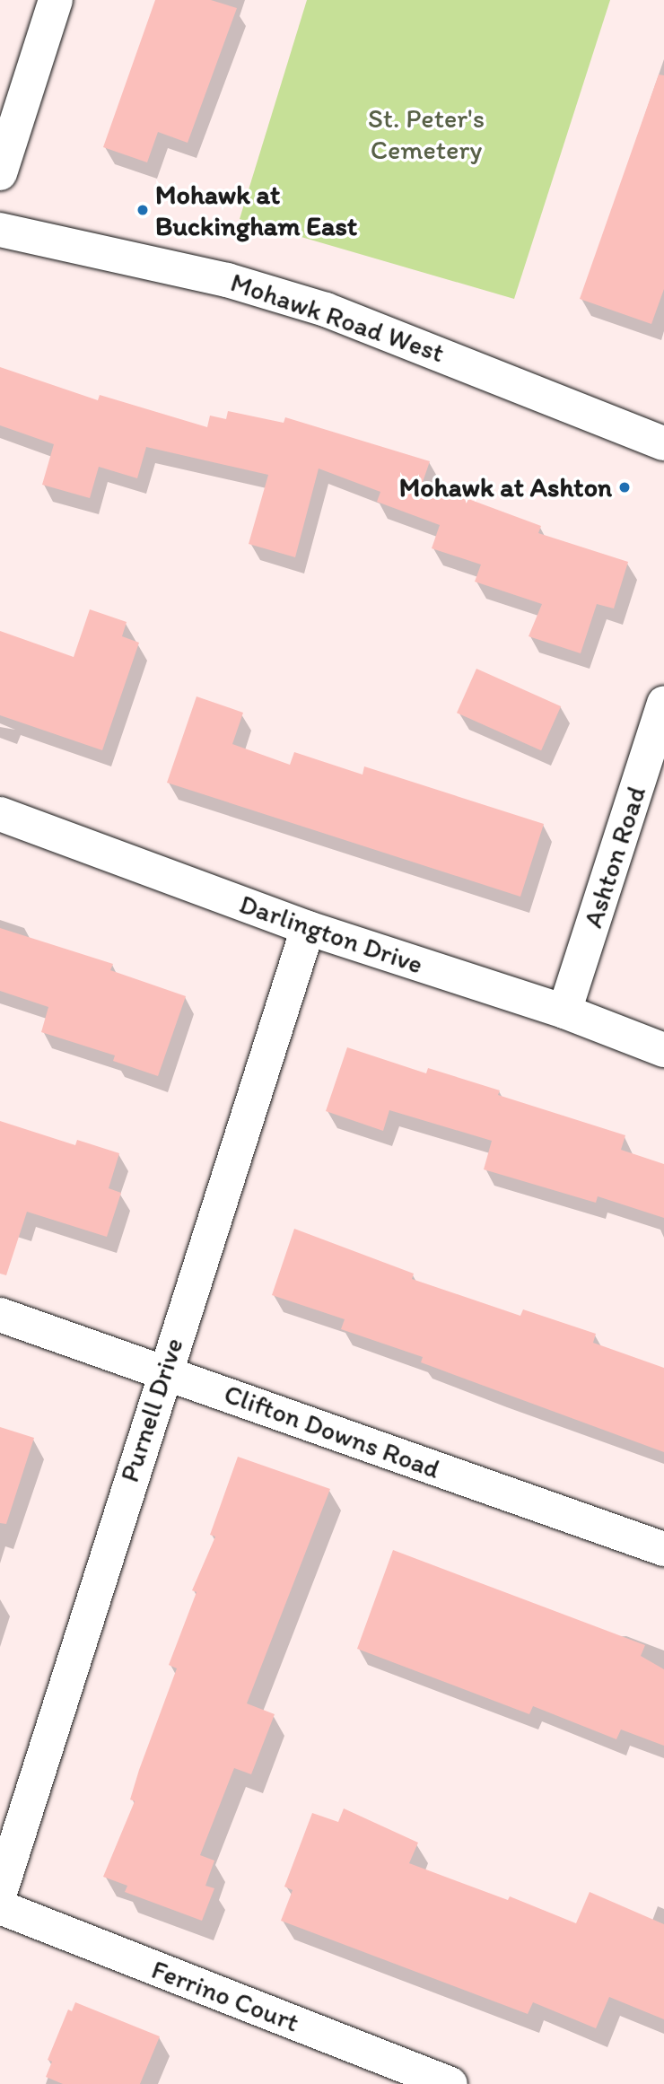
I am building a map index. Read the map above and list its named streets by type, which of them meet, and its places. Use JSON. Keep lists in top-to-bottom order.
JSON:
{
  "streets": {
    "street": [
      "Mohawk Road West",
      "Ashton Road",
      "Darlington Drive",
      "Purnell Drive",
      "Clifton Downs Road",
      "Ferrino Court"
    ]
  },
  "crossings": [
    ["Ashton Road", "Darlington Drive"],
    ["Darlington Drive", "Purnell Drive"],
    ["Purnell Drive", "Clifton Downs Road"]
  ],
  "parks": ["St. Peter's Cemetery"],
  "places": ["Mohawk at Buckingham East", "Mohawk at Ashton"]
}
